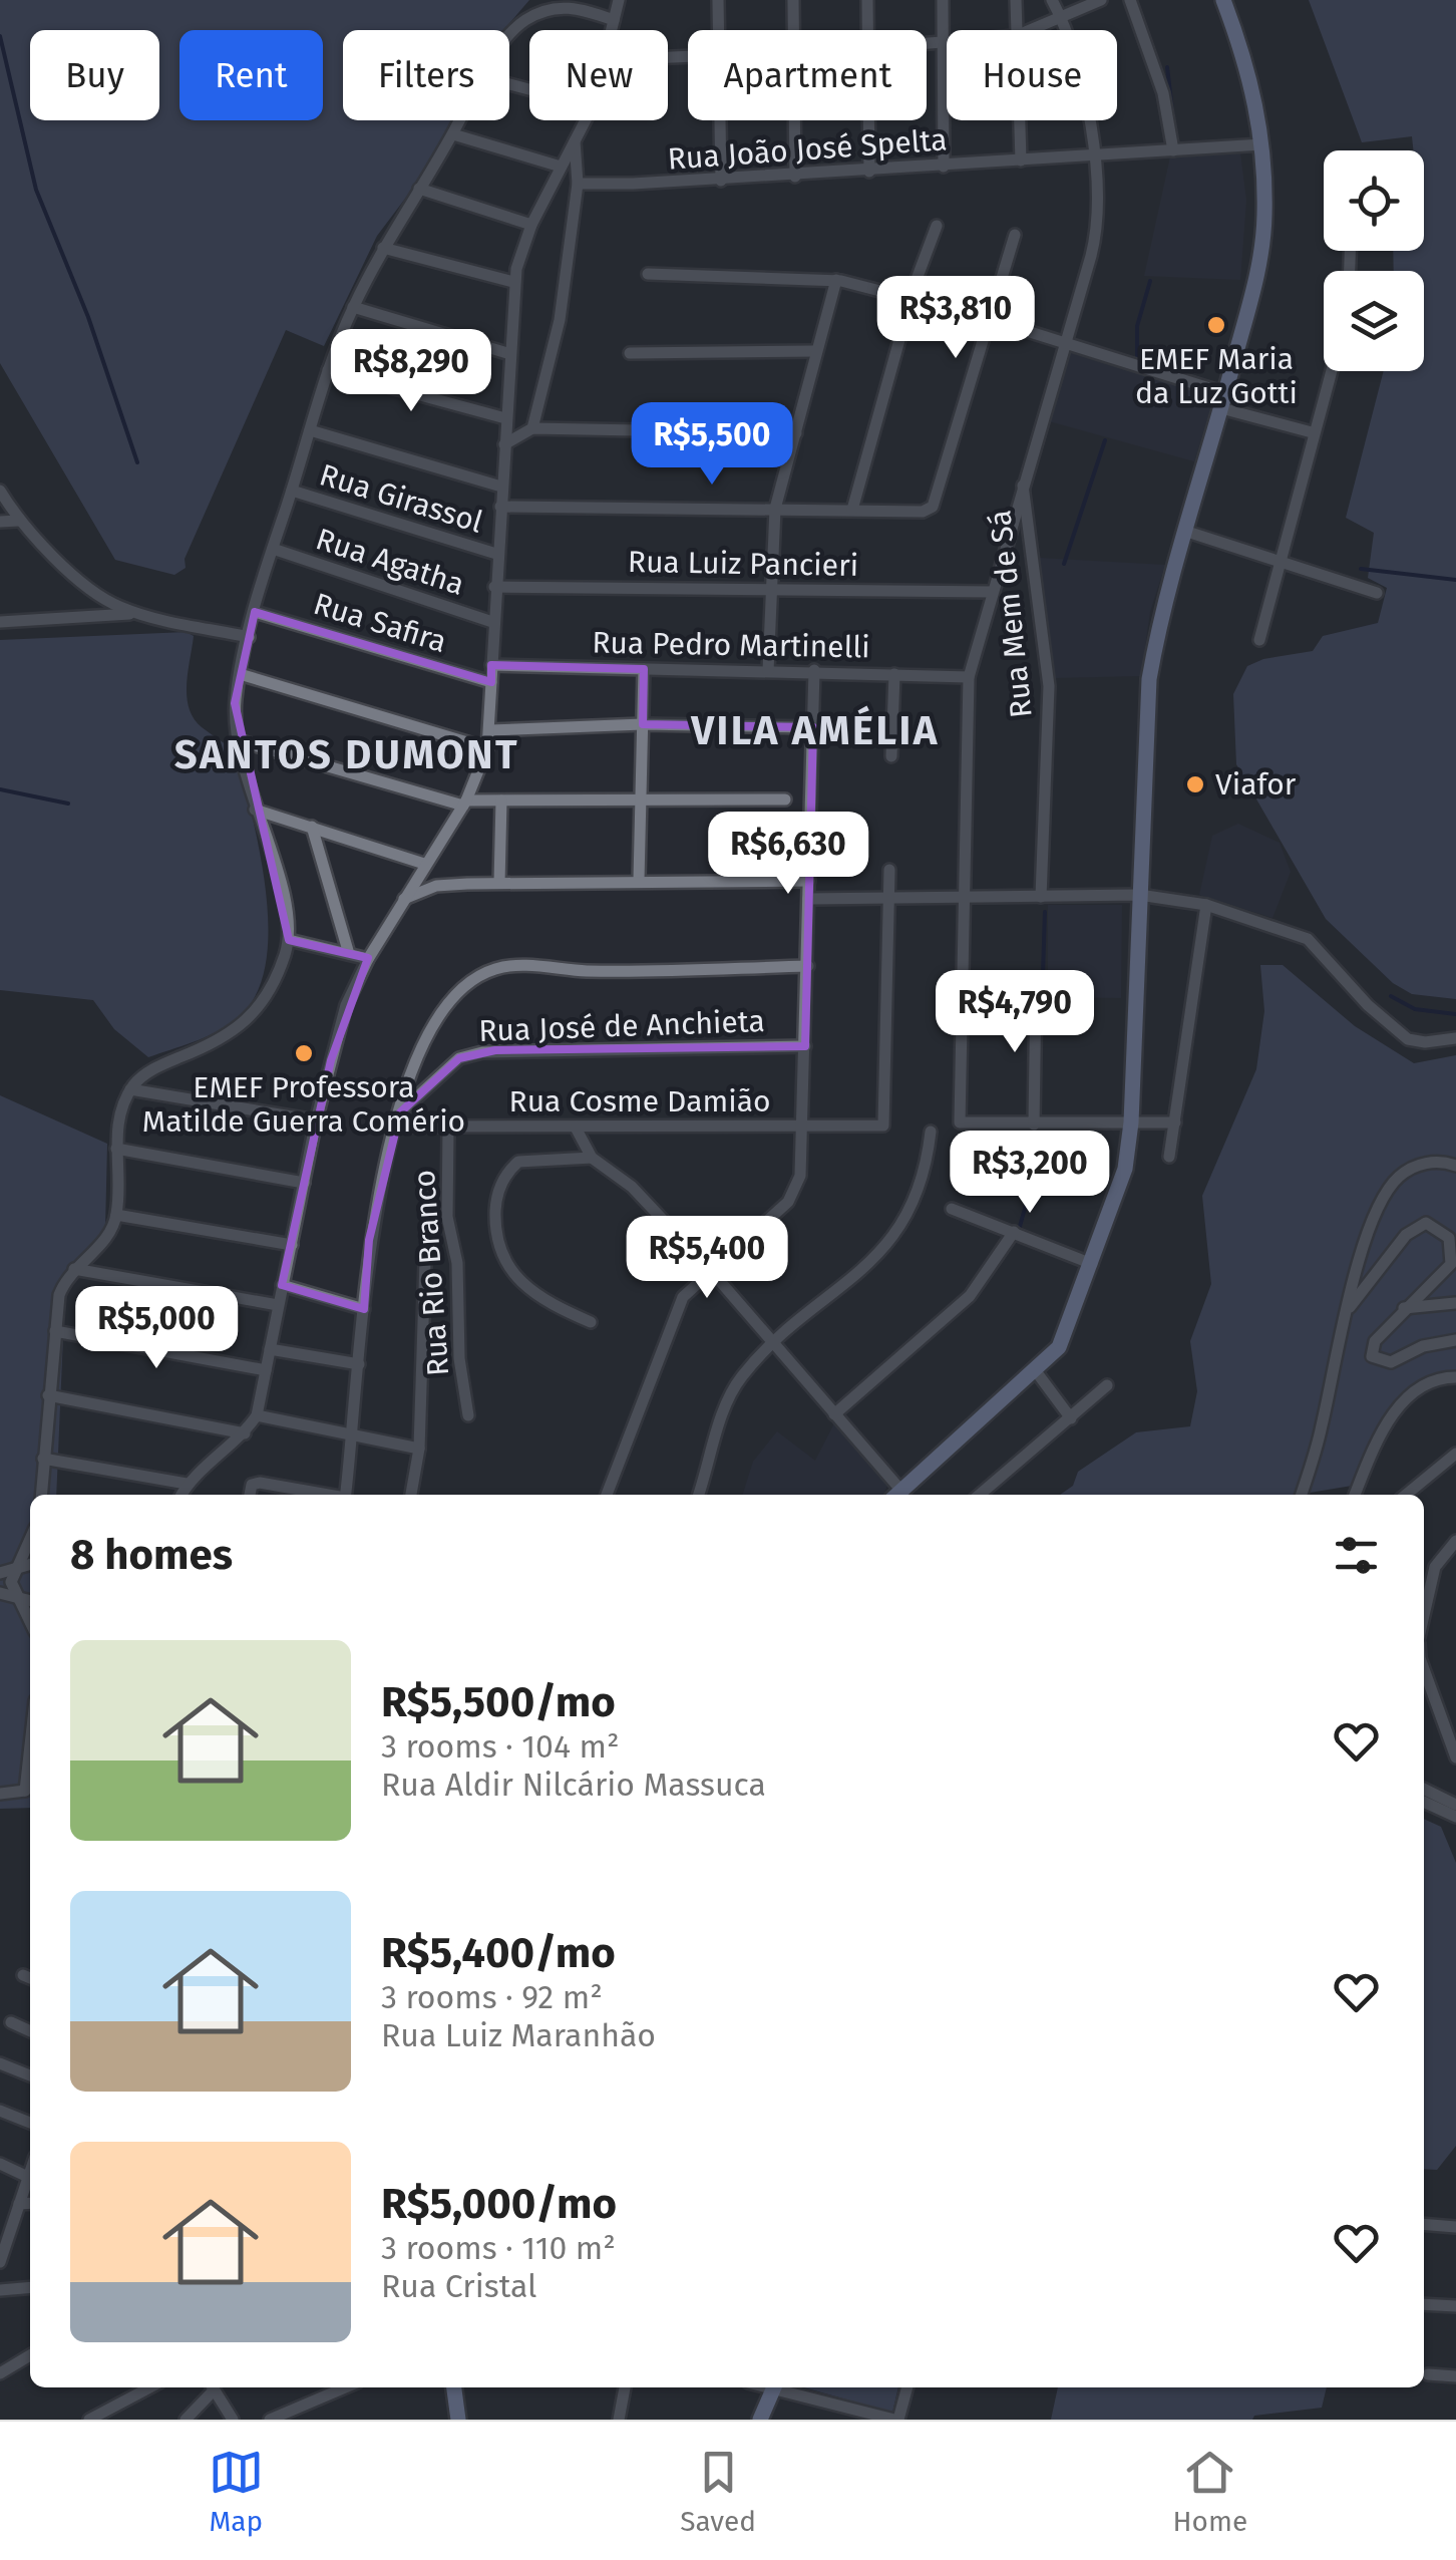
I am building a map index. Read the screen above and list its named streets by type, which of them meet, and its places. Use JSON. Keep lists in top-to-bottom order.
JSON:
{
  "streets": {
    "street": [
      "Rua João José Spelta",
      "Rua Girassol",
      "Rua Agatha",
      "Rua Luiz Pancieri",
      "Rua Mem de Sá",
      "Rua Safira",
      "Rua Pedro Martinelli",
      "Rua José de Anchieta",
      "Rua Cosme Damião",
      "Rua Rio Branco"
    ]
  },
  "crossings": [
    ["Rua João José Spelta", "Rua Mem de Sá"],
    ["Rua Cosme Damião", "Rua Rio Branco"]
  ],
  "districts": ["VILA AMÉLIA", "SANTOS DUMONT"],
  "places": ["EMEF Maria da Luz Gotti", "Viafor", "EMEF Professora Matilde Guerra Comério"],
  "page": {
    "chip": [
      "Buy",
      "Rent",
      "Filters",
      "New",
      "Apartment",
      "House"
    ],
    "price": [
      "R$3,810",
      "R$8,290",
      "R$5,500",
      "R$6,630",
      "R$4,790",
      "R$3,200",
      "R$5,400",
      "R$5,000"
    ],
    "heading": "8 homes",
    "list": [
      {
        "name": "R$5,500/mo",
        "note": "3 rooms · 104 m² · Rua Aldir Nilcário Massuca"
      },
      {
        "name": "R$5,400/mo",
        "note": "3 rooms · 92 m² · Rua Luiz Maranhão"
      },
      {
        "name": "R$5,000/mo",
        "note": "3 rooms · 110 m² · Rua Cristal"
      }
    ],
    "tabs": ["Map", "Saved", "Home"]
  }
}
